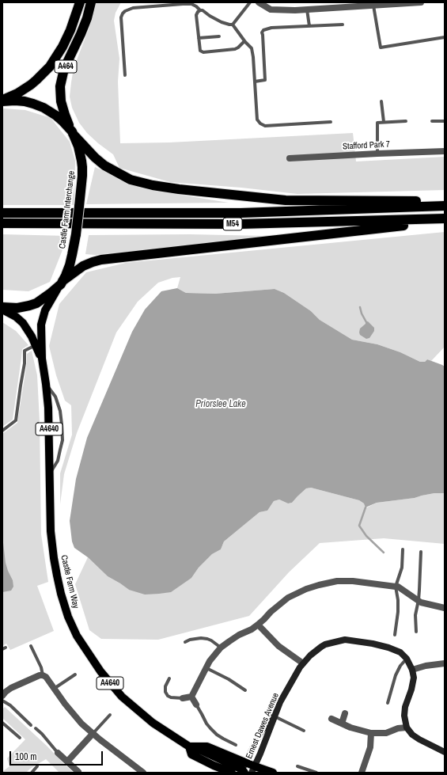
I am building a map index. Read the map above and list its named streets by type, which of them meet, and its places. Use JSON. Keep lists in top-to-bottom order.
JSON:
{
  "streets": {
    "highway": ["A464", "Castle Farm Interchange", "M54"],
    "main road": ["A4640", "Castle Farm Way"],
    "street": ["Stafford Park 7", "Ernest Dawes Avenue"]
  },
  "crossings": [
    ["A464", "Castle Farm Interchange"],
    ["Castle Farm Interchange", "Castle Farm Way"]
  ],
  "water": ["Priorslee Lake"],
  "scale_bar": "100 m"
}
